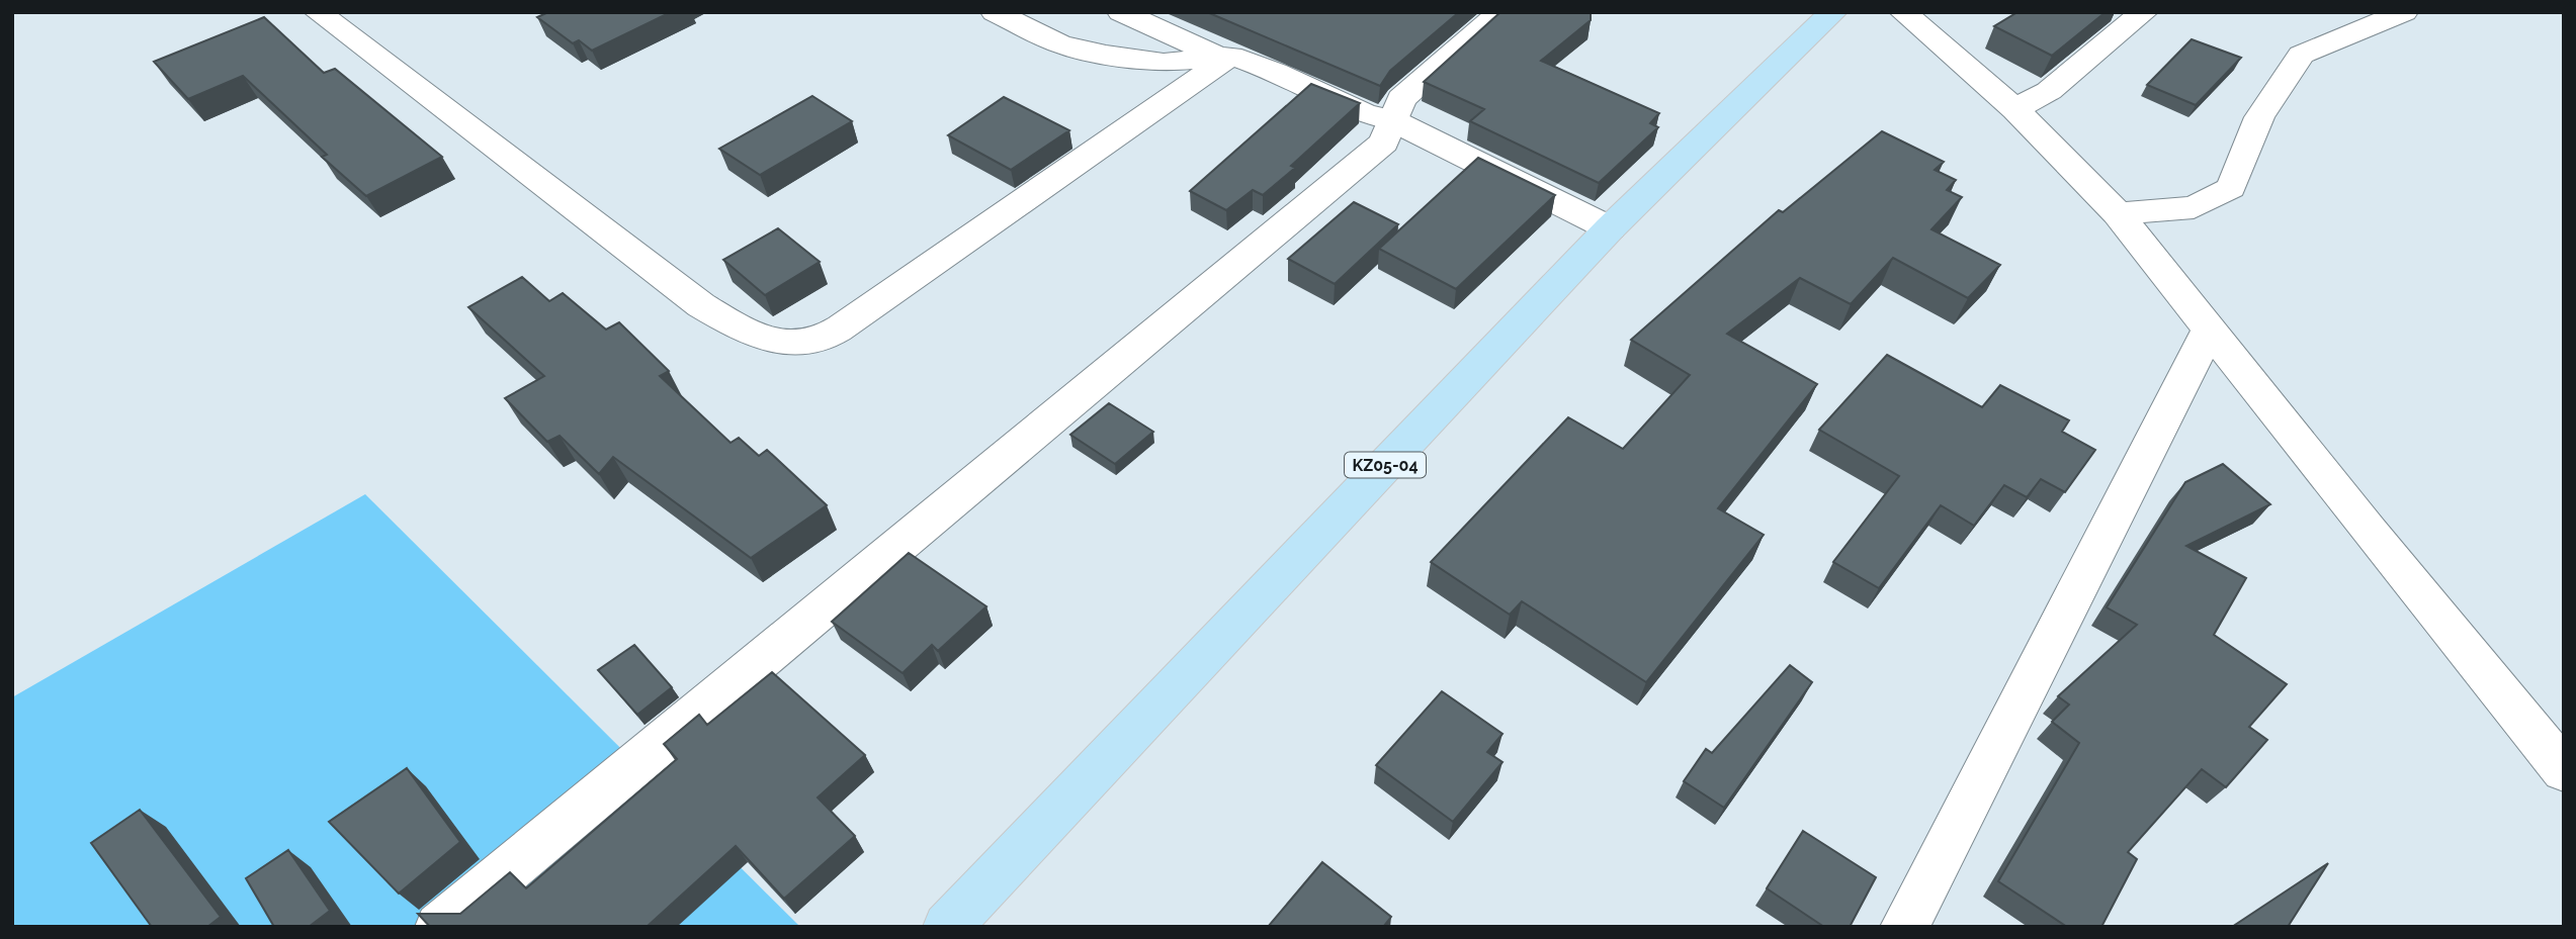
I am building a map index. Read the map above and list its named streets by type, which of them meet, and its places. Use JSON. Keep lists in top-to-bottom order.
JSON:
{
  "streets": {
    "main road": ["KZ05-04"]
  }
}
